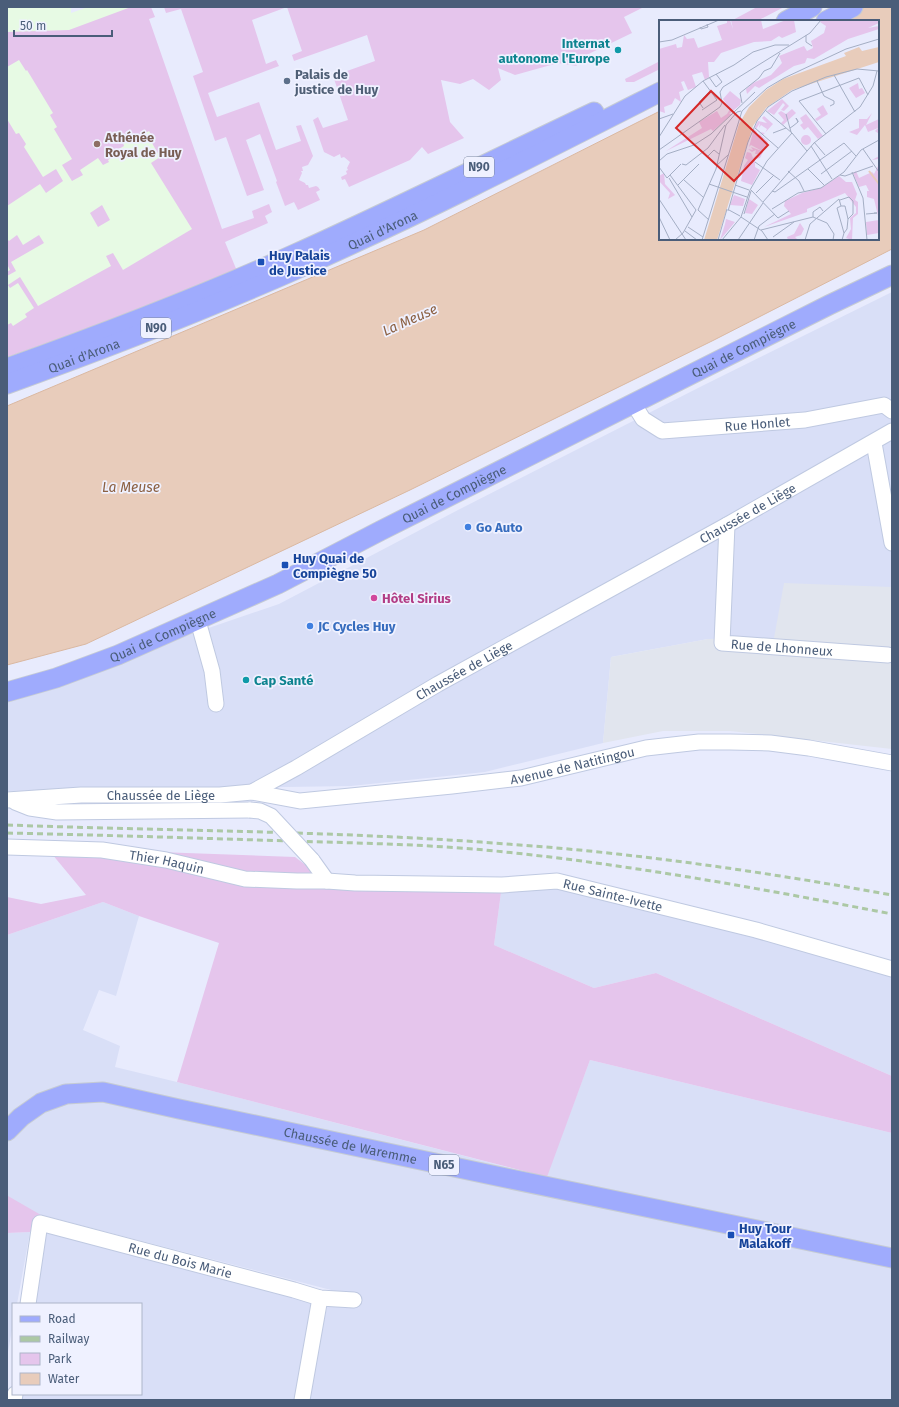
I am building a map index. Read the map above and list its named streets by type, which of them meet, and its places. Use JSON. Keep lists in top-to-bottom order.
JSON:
{
  "streets": {
    "main road": [
      "N90",
      "Quai d'Arona",
      "Quai de Compiègne",
      "Chaussée de Waremme",
      "N65"
    ],
    "street": [
      "Rue Honlet",
      "Chaussée de Liège",
      "Rue de Lhonneux",
      "Avenue de Natitingou",
      "Thier Haquin",
      "Rue Sainte-Ivette",
      "Rue du Bois Marie"
    ]
  },
  "crossings": [
    ["Quai de Compiègne", "Rue Honlet"],
    ["Chaussée de Liège", "Rue de Lhonneux"],
    ["Chaussée de Liège", "Avenue de Natitingou"],
    ["Thier Haquin", "Rue Sainte-Ivette"]
  ],
  "water": ["La Meuse"],
  "places": {
    "other": [
      "Internat autonome l'Europe",
      "Palais de justice de Huy",
      "Athénée Royal de Huy",
      "Go Auto",
      "Hôtel Sirius",
      "JC Cycles Huy",
      "Cap Santé"
    ],
    "transit": ["Huy Palais de Justice", "Huy Quai de Compiègne 50", "Huy Tour Malakoff"]
  },
  "legend": [
    "Road",
    "Railway",
    "Park",
    "Water"
  ],
  "scale_bar": "50 m"
}
